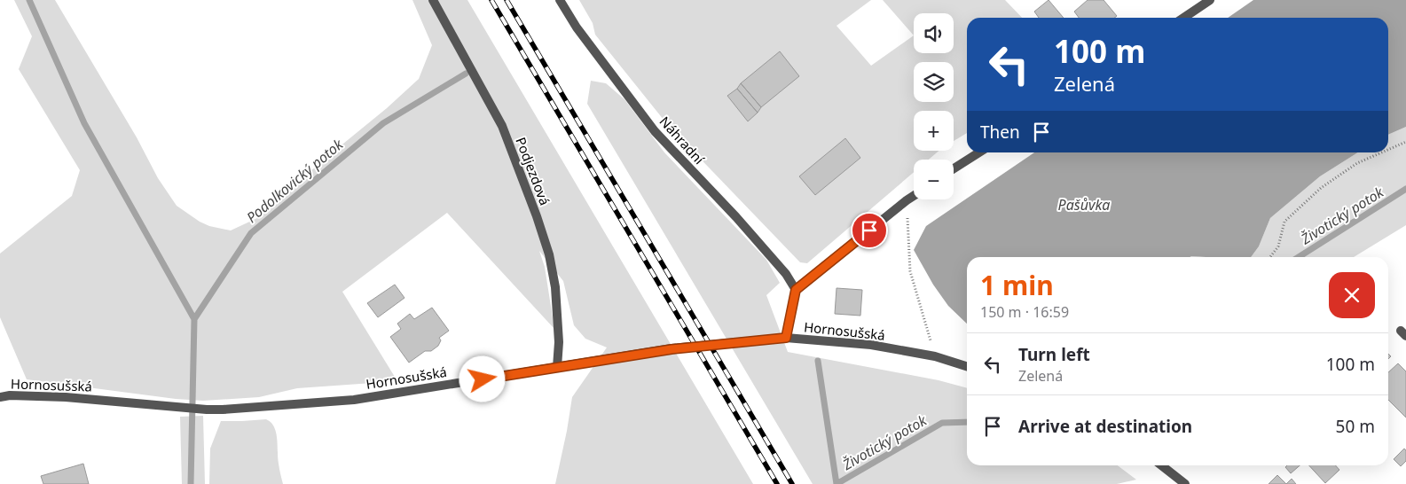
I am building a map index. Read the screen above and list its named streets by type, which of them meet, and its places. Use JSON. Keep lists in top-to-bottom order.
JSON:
{
  "streets": {
    "street": ["Náhradní", "Podjezdová", "Hornosušská"]
  },
  "crossings": [
    ["Podjezdová", "Hornosušská"]
  ],
  "water": ["Podolkovický potok", "Pašůvka", "Životický potok"],
  "page": {
    "map_buttons": ["+", "−"],
    "turn": ["100 m", "Zelená"],
    "then": "Then",
    "heading": ["1 min", "150 m · 16:59"],
    "list": [
      {
        "name": "Turn left",
        "note": "Zelená",
        "value": "100 m"
      },
      {
        "name": "Arrive at destination",
        "value": "50 m"
      }
    ]
  }
}
